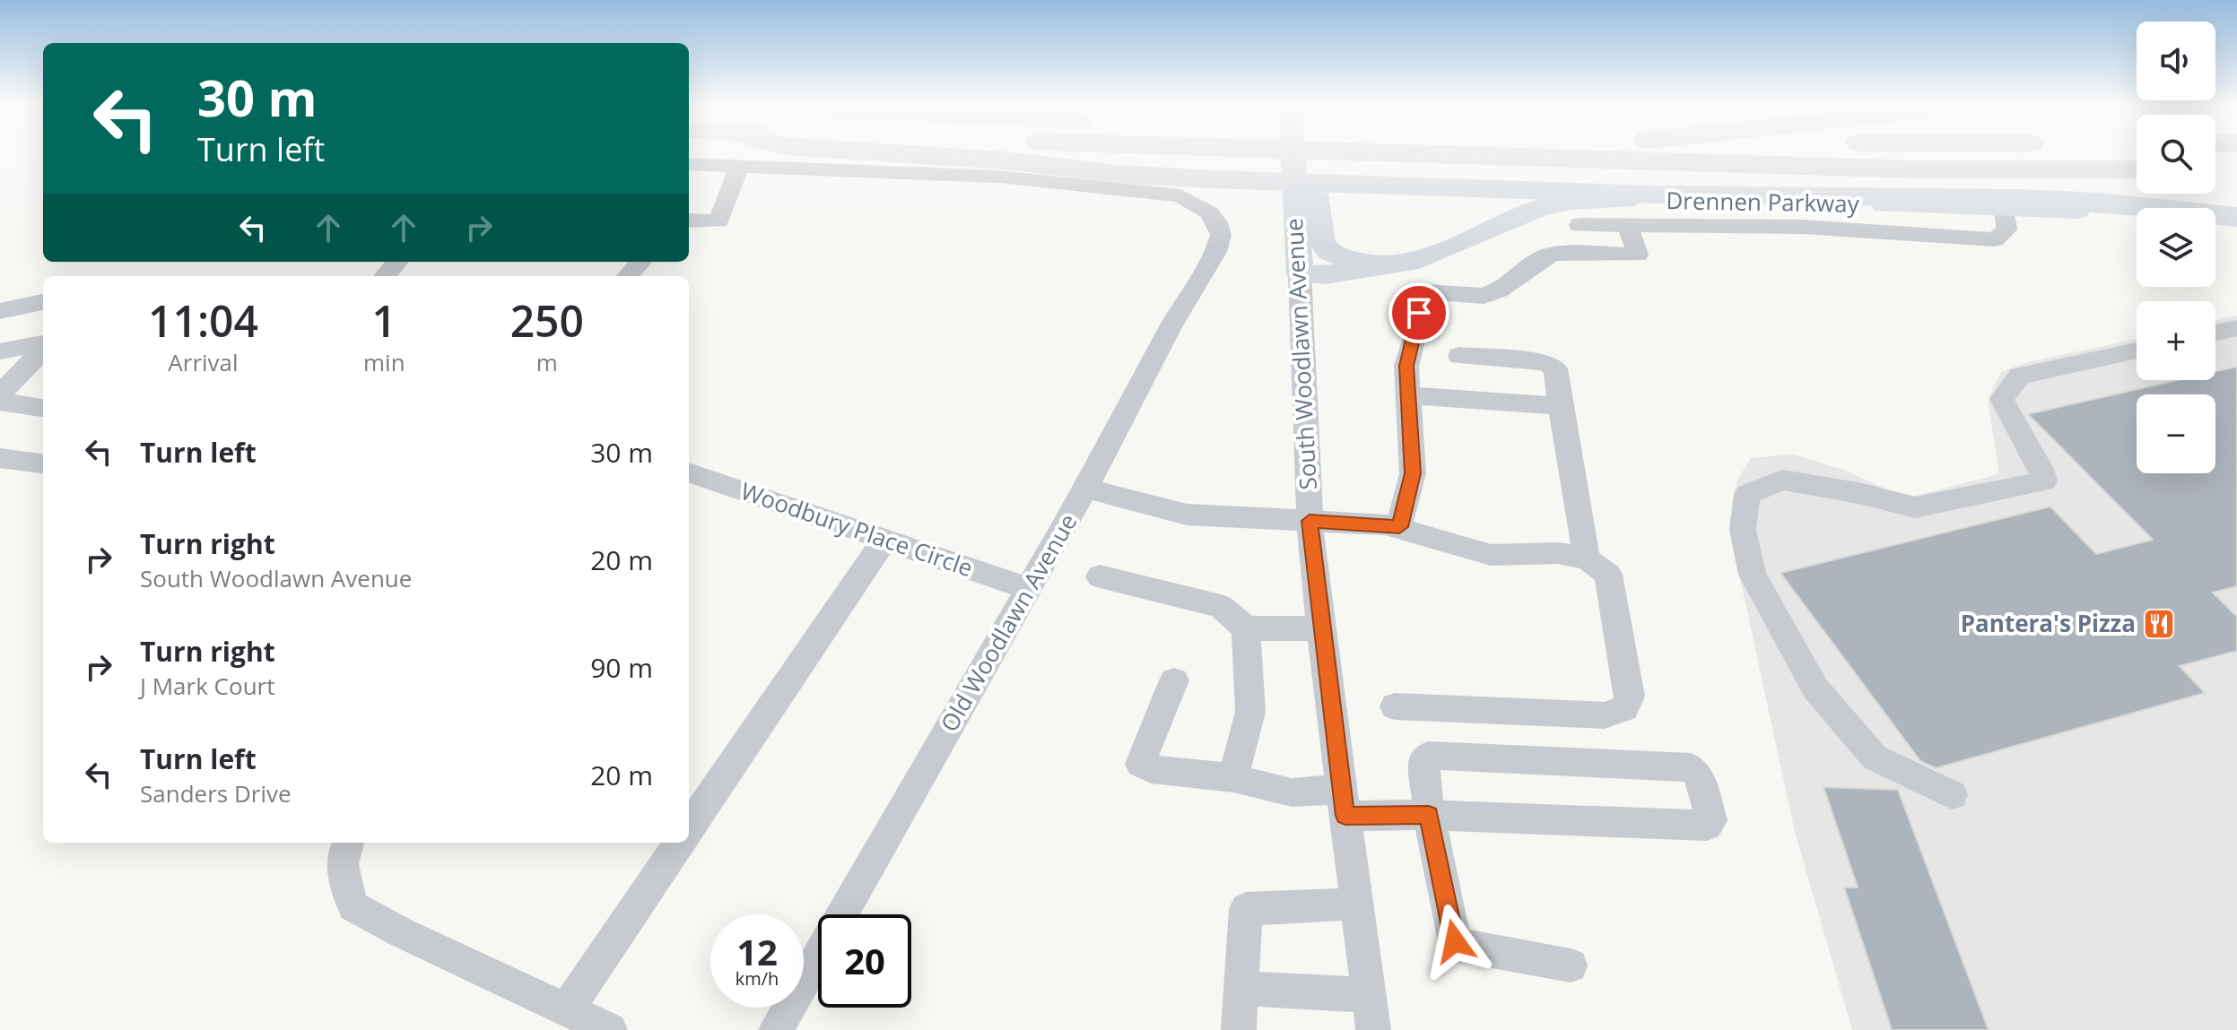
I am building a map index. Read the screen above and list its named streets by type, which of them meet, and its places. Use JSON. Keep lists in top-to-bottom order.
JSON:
{
  "streets": {
    "main road": ["Drennen Parkway", "South Woodlawn Avenue"],
    "street": ["Woodbury Place Circle", "Old Woodlawn Avenue"]
  },
  "crossings": [
    ["Drennen Parkway", "South Woodlawn Avenue"],
    ["Woodbury Place Circle", "Old Woodlawn Avenue"]
  ],
  "places": {
    "restaurant": ["Pantera's Pizza"]
  },
  "page": {
    "map_buttons": ["+", "−"],
    "turn": ["30 m", "Turn left"],
    "eta": [
      "11:04",
      "Arrival",
      "1",
      "min",
      "250",
      "m"
    ],
    "list": [
      {
        "name": "Turn left",
        "value": "30 m"
      },
      {
        "name": "Turn right",
        "note": "South Woodlawn Avenue",
        "value": "20 m"
      },
      {
        "name": "Turn right",
        "note": "J Mark Court",
        "value": "90 m"
      },
      {
        "name": "Turn left",
        "note": "Sanders Drive",
        "value": "20 m"
      }
    ],
    "speed": "12 km/h",
    "limit": "20"
  }
}
